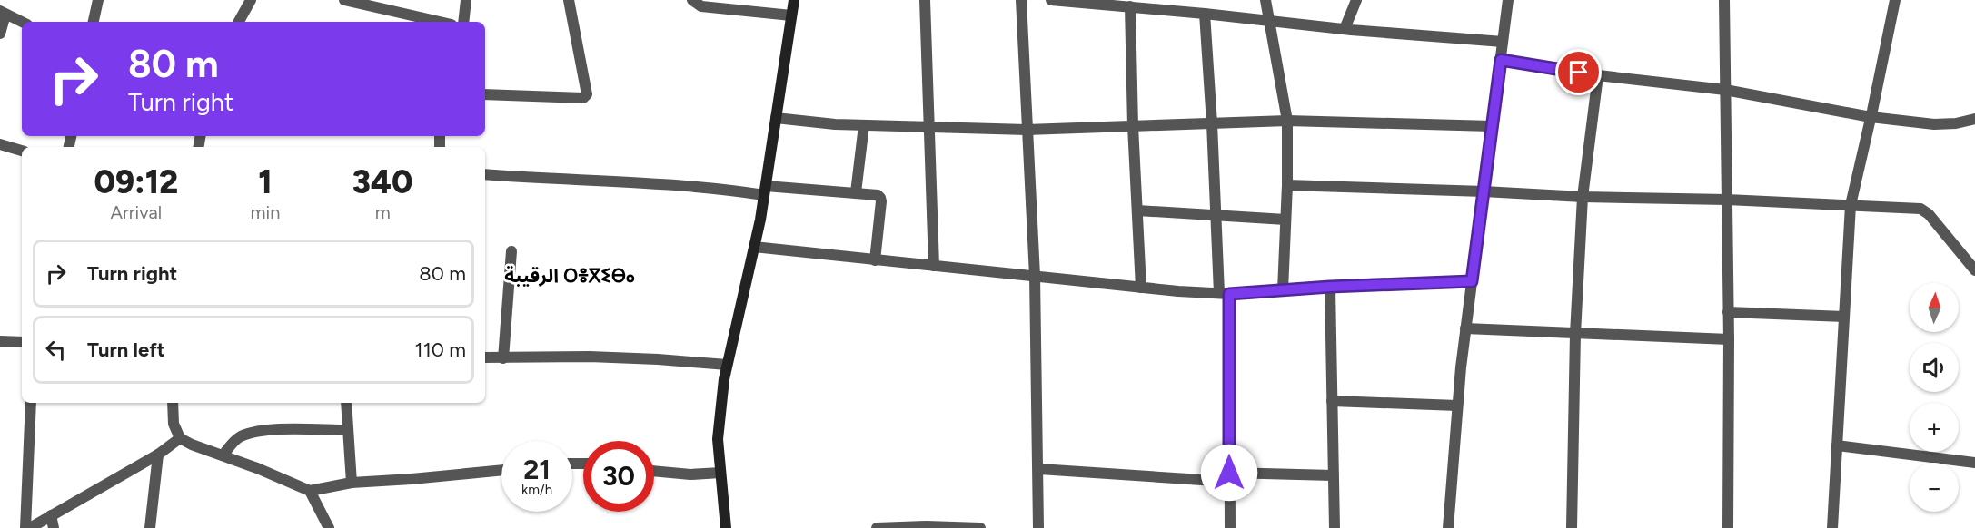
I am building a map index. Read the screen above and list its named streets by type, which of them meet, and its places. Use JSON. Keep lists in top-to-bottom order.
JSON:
{
  "districts": ["الرقيبة ⵔⴻⴳⵉⴱⴰ"],
  "north": "top",
  "page": {
    "turn": ["80 m", "Turn right"],
    "eta": [
      "09:12",
      "Arrival",
      "1",
      "min",
      "340",
      "m"
    ],
    "list": [
      {
        "name": "Turn right",
        "value": "80 m"
      },
      {
        "name": "Turn left",
        "value": "110 m"
      }
    ],
    "map_buttons": ["+", "−"],
    "speed": "21 km/h",
    "limit": "30"
  }
}
